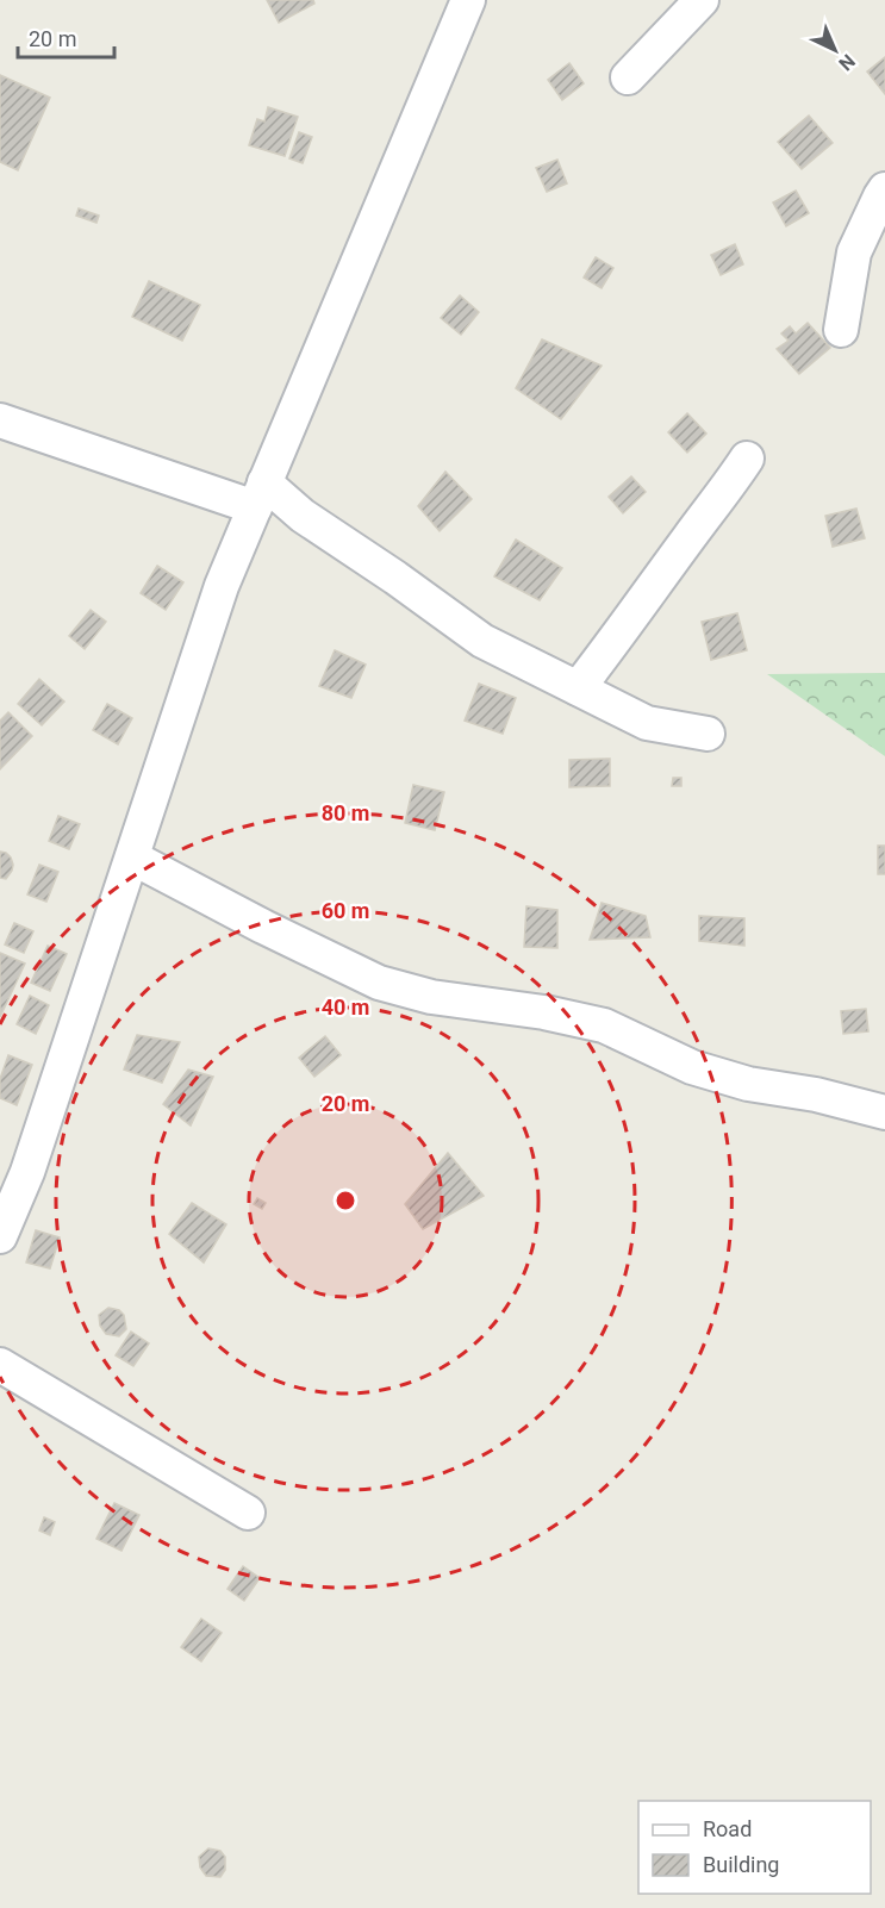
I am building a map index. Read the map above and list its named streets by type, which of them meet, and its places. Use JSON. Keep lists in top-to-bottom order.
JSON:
{
  "legend": ["Road", "Building"],
  "scale_bar": "20 m",
  "north": "bottom right",
  "rings": [
    "80 m",
    "60 m",
    "40 m",
    "20 m"
  ]
}
